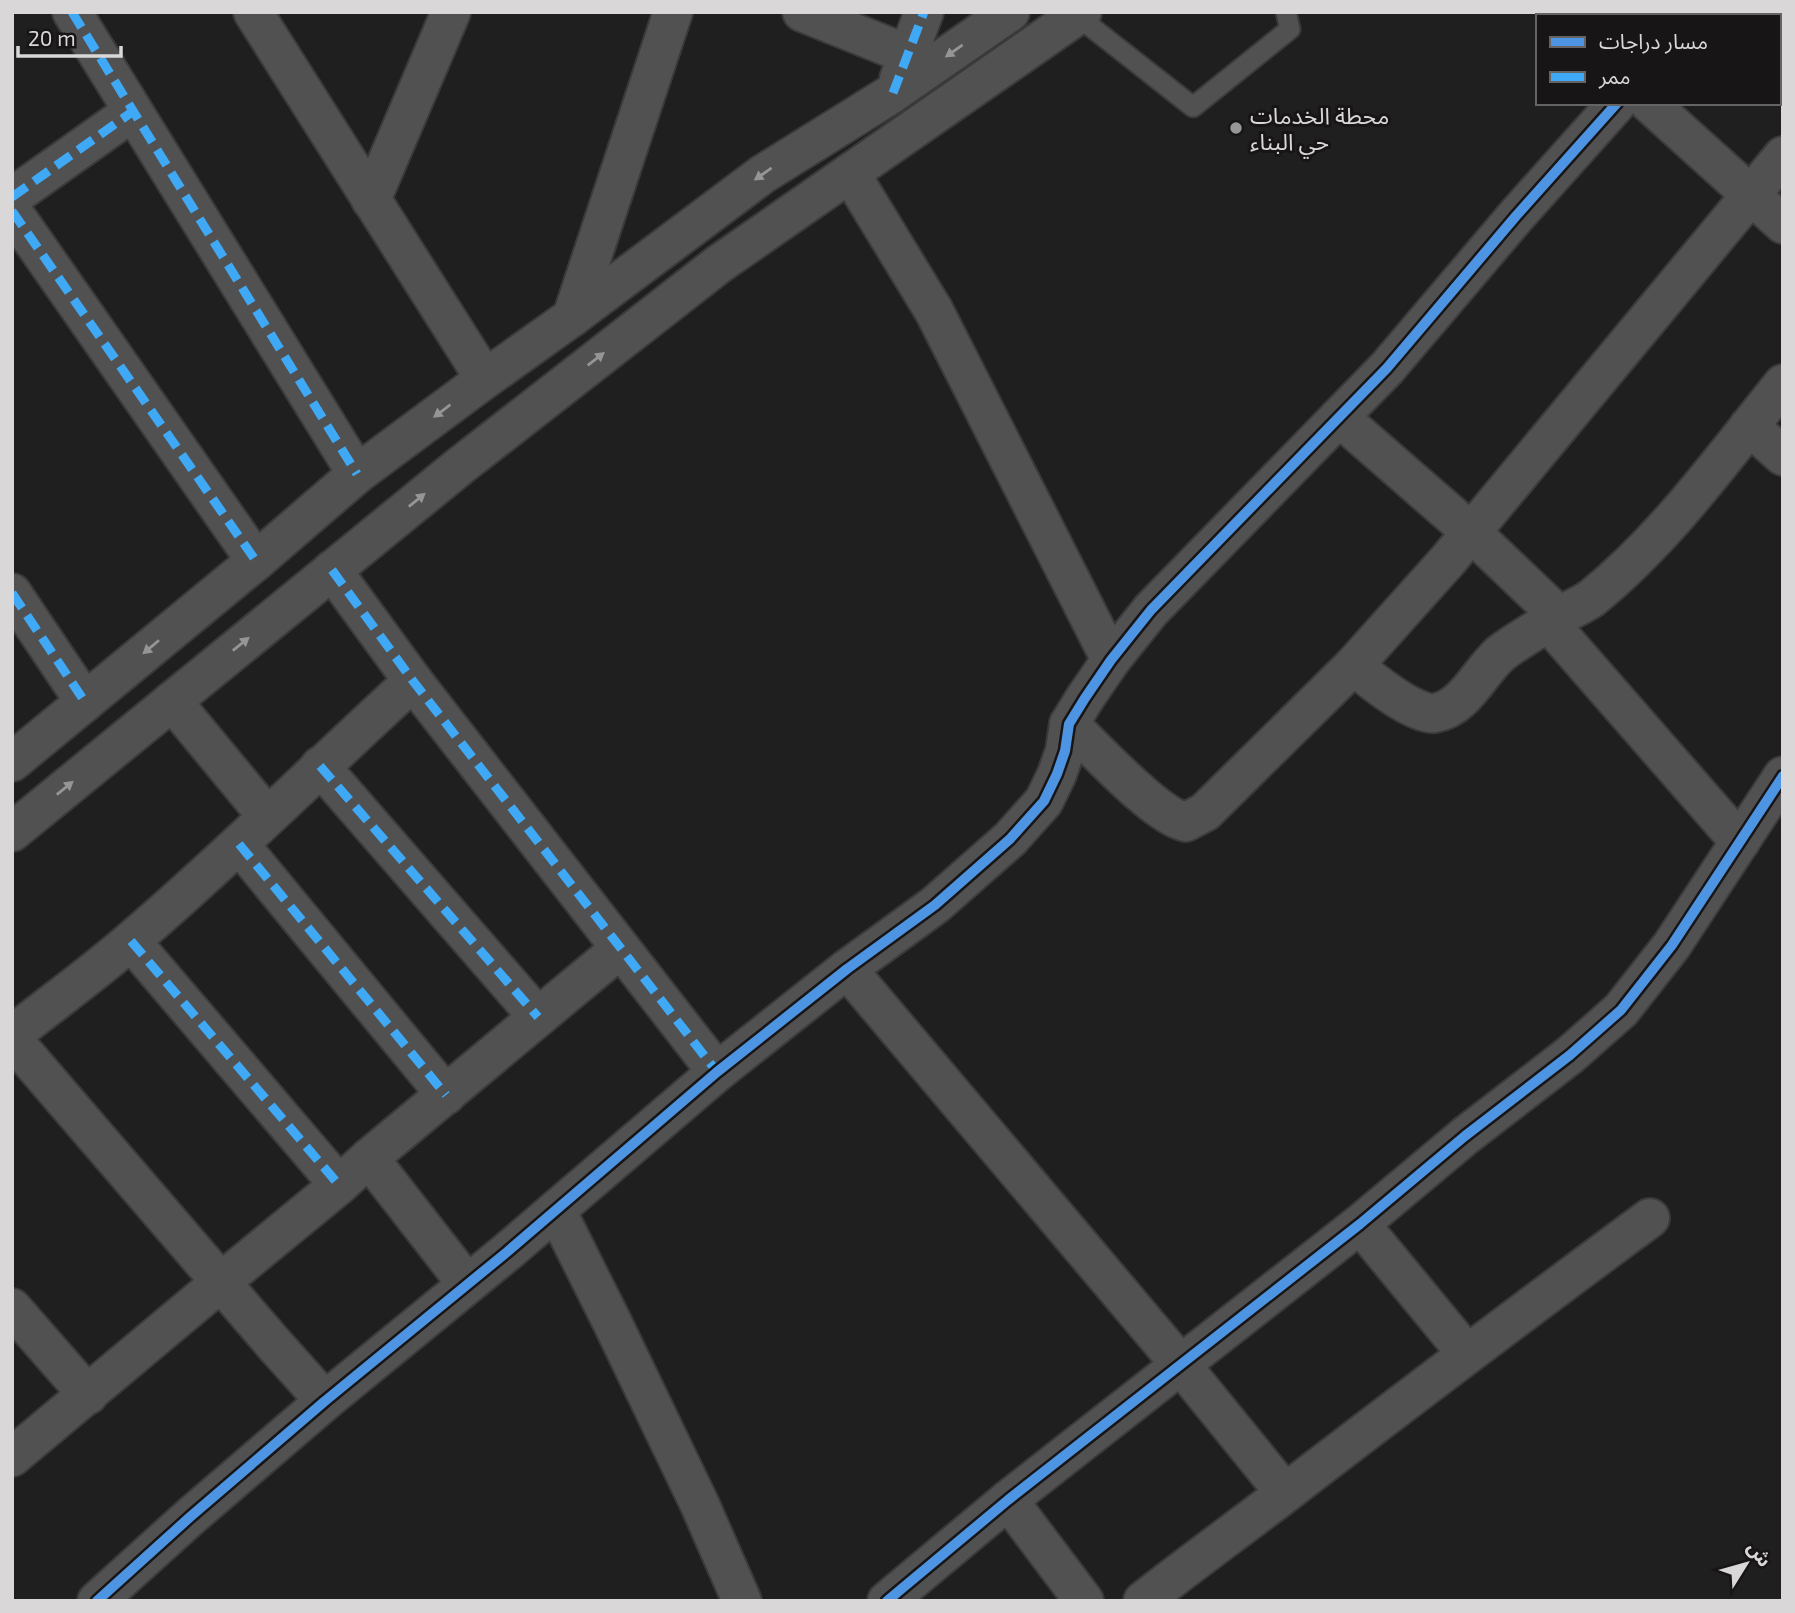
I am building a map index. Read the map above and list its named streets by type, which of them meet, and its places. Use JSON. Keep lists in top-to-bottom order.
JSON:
{
  "places": ["محطة الخدمات حي البناء"],
  "legend": ["مسار دراجات", "ممر"],
  "scale_bar": "20 m",
  "north": "top right"
}
